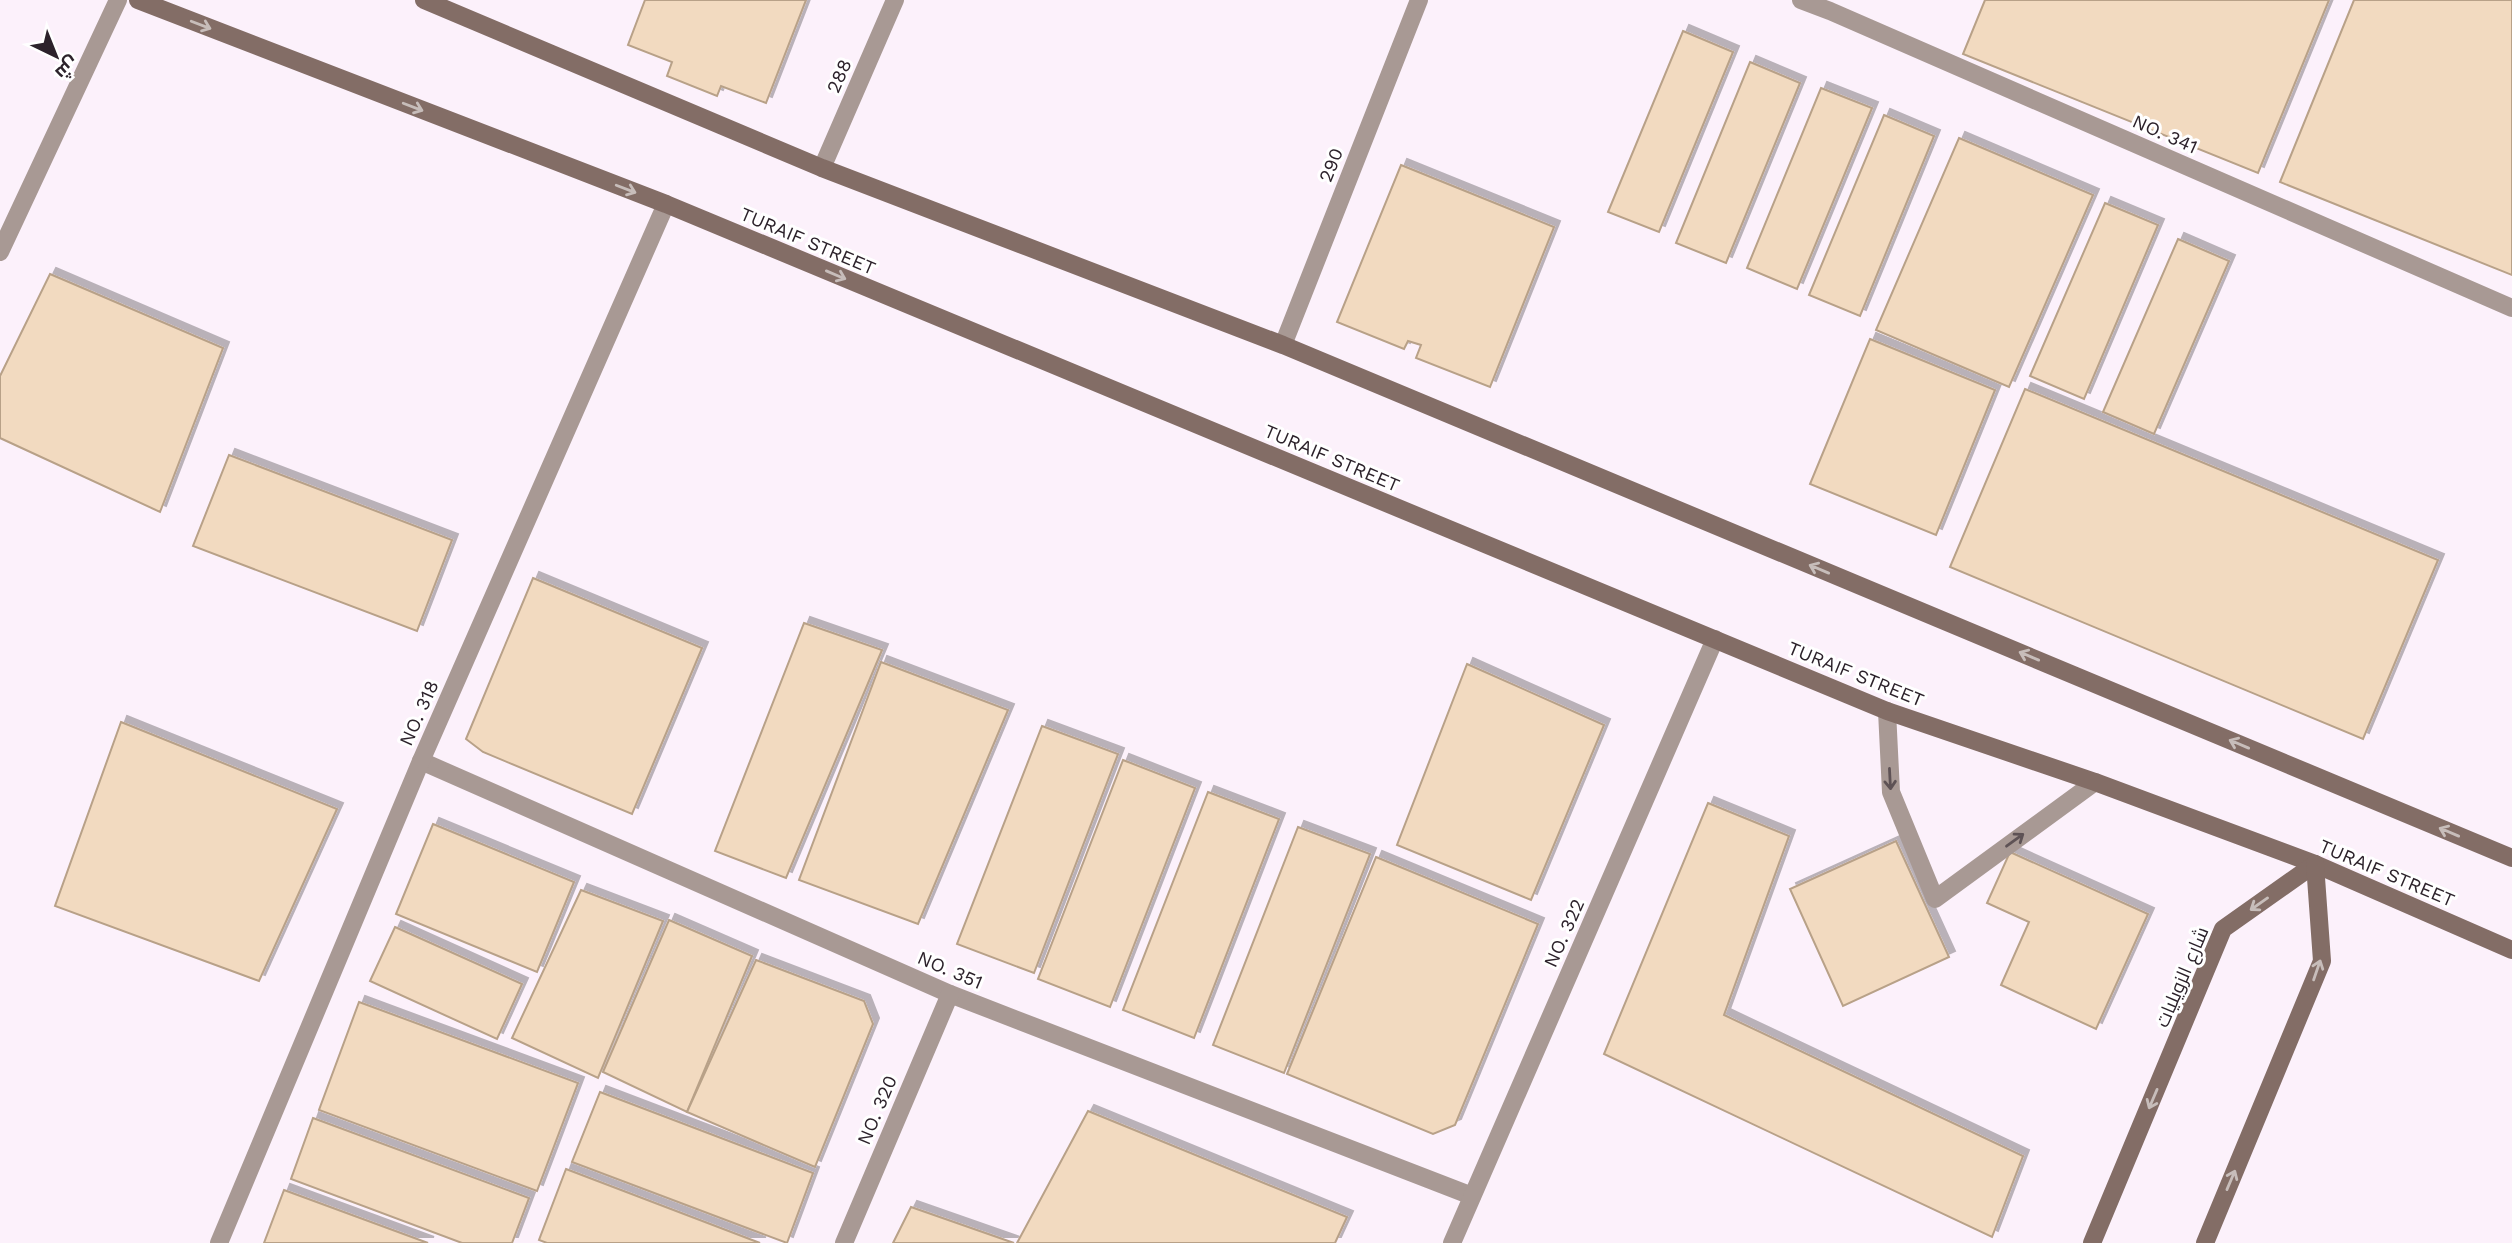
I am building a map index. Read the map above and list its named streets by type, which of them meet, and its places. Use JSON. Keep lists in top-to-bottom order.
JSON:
{
  "streets": {
    "street": [
      "288",
      "NO. 341",
      "290",
      "TURAIF STREET",
      "NO. 318",
      "NO. 322",
      "NO. 351",
      "شارع الزويليات",
      "NO. 320"
    ]
  },
  "crossings": [
    ["TURAIF STREET", "NO. 318"],
    ["TURAIF STREET", "NO. 322"],
    ["TURAIF STREET", "شارع الزويليات"],
    ["NO. 318", "NO. 351"],
    ["NO. 322", "NO. 351"],
    ["NO. 351", "NO. 320"]
  ],
  "north": "bottom right"
}
